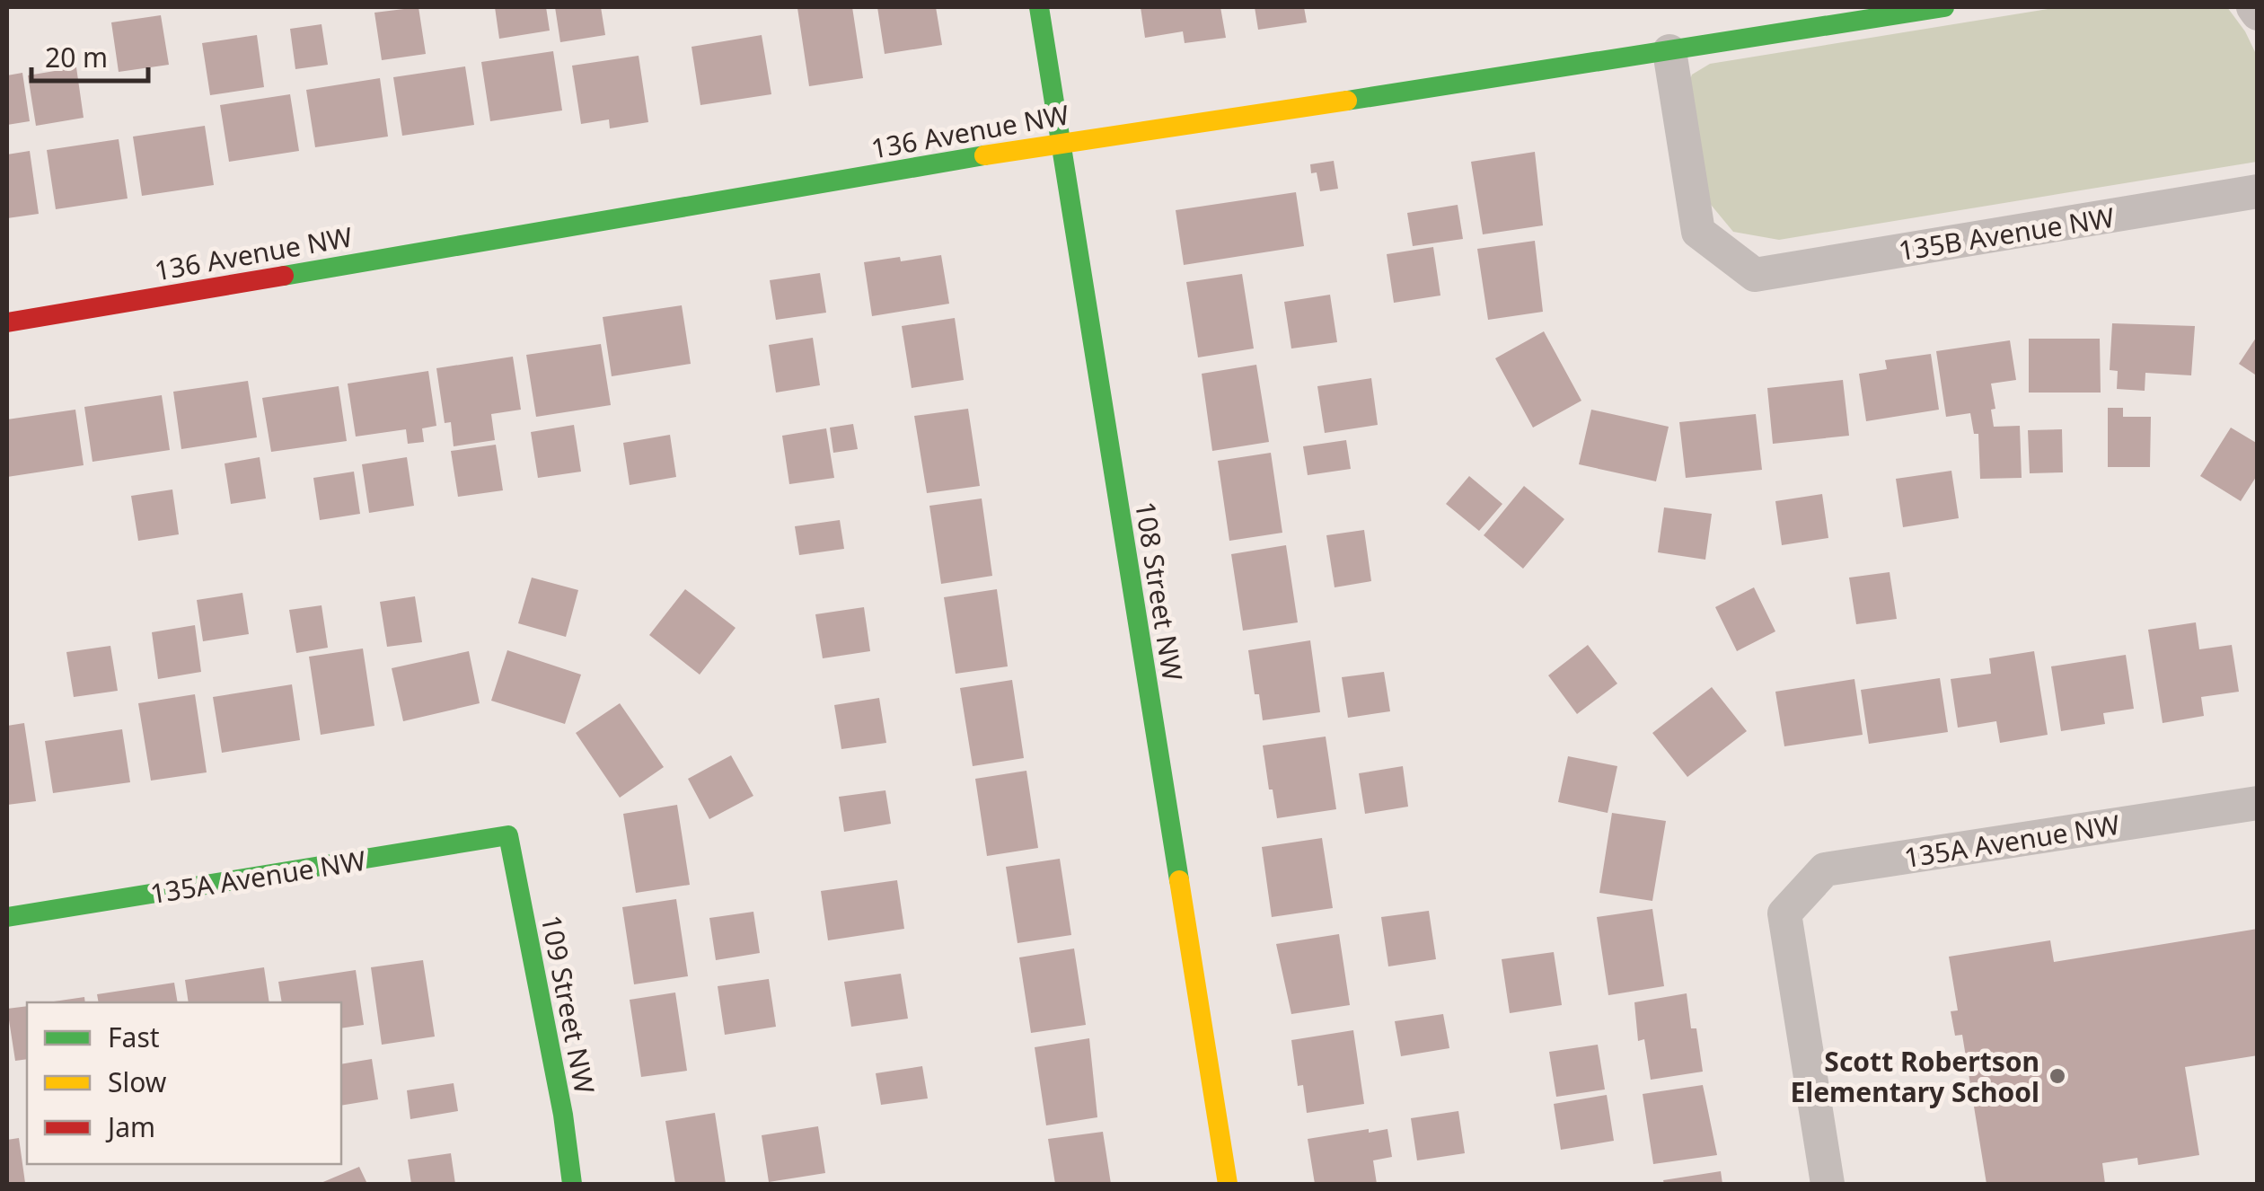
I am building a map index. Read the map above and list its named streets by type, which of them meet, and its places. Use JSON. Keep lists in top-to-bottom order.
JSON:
{
  "streets": {
    "street": [
      "136 Avenue NW",
      "135B Avenue NW",
      "108 Street NW",
      "135A Avenue NW",
      "109 Street NW"
    ]
  },
  "crossings": [
    ["136 Avenue NW", "135B Avenue NW"],
    ["136 Avenue NW", "108 Street NW"],
    ["135A Avenue NW", "109 Street NW"]
  ],
  "places": ["Scott Robertson Elementary School"],
  "legend": ["Fast", "Slow", "Jam"],
  "scale_bar": "20 m"
}
